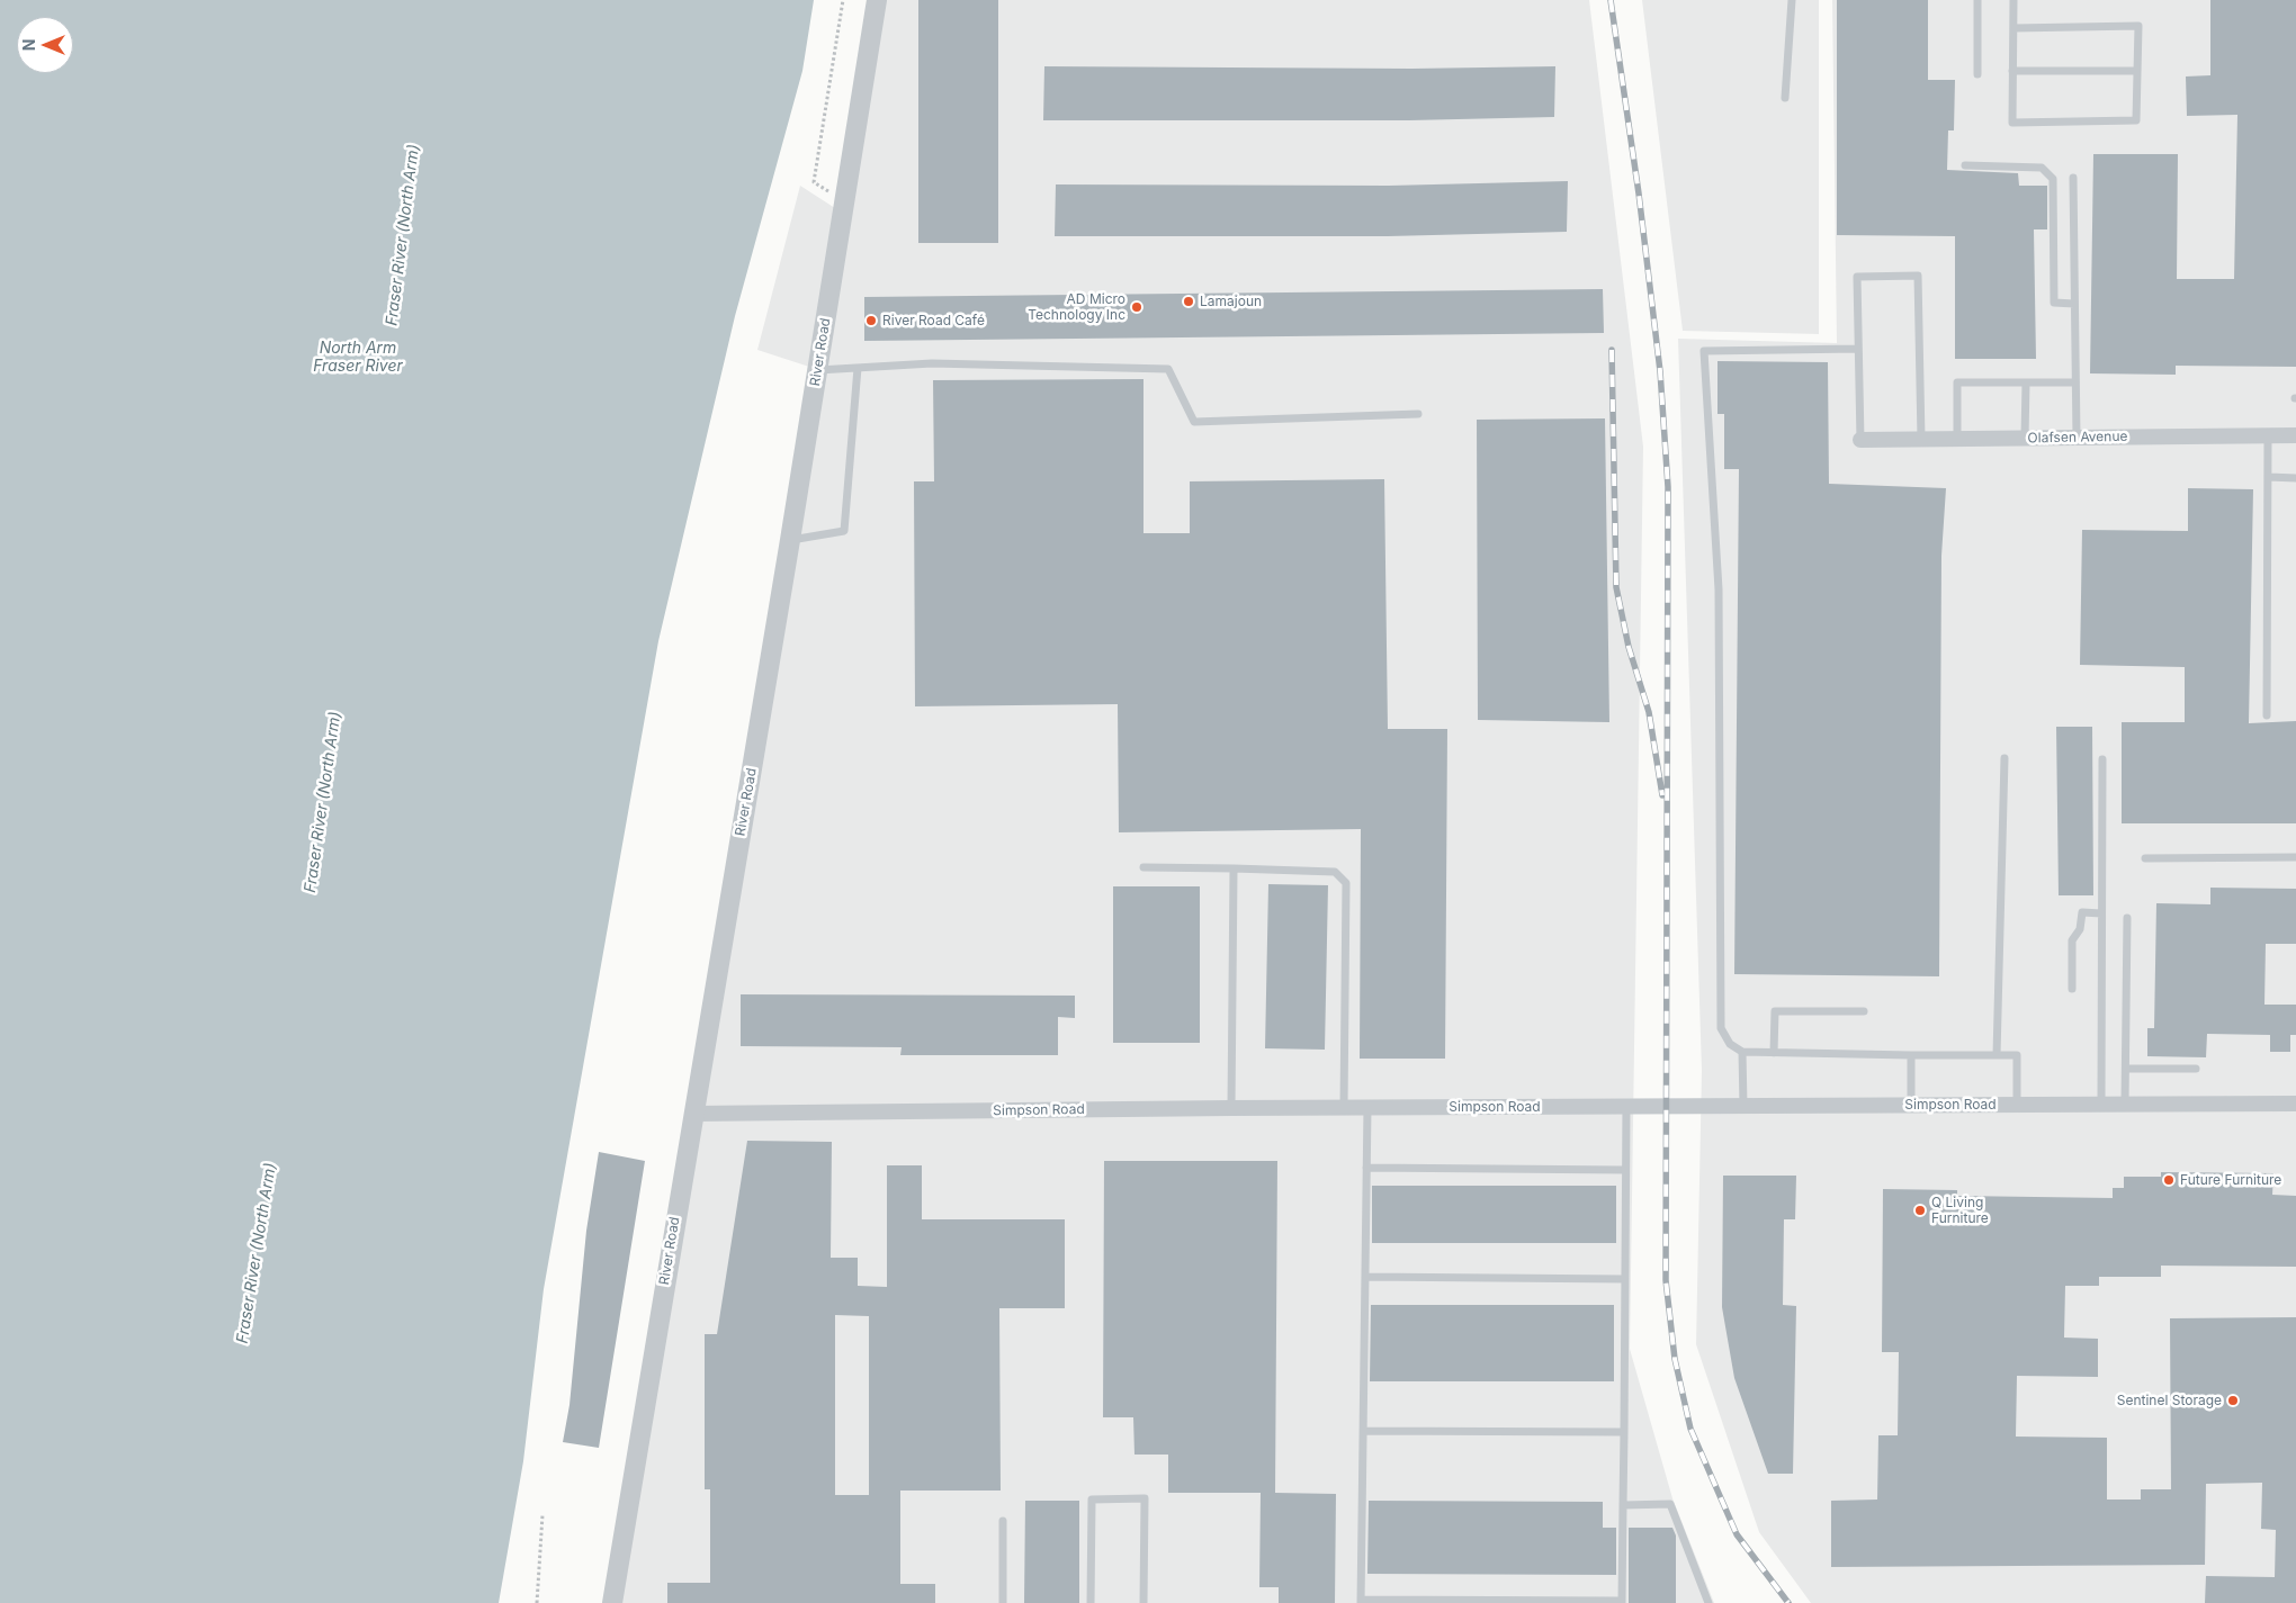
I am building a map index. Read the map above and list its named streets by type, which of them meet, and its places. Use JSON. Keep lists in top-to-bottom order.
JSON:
{
  "streets": {
    "street": ["River Road", "Olafsen Avenue", "Simpson Road"]
  },
  "crossings": [
    ["River Road", "Simpson Road"]
  ],
  "water": ["Fraser River (North Arm)", "North Arm Fraser River"],
  "places": [
    "Lamajoun",
    "AD Micro Technology Inc",
    "River Road Café",
    "Future Furniture",
    "Q Living Furniture",
    "Sentinel Storage"
  ],
  "north": "left"
}
